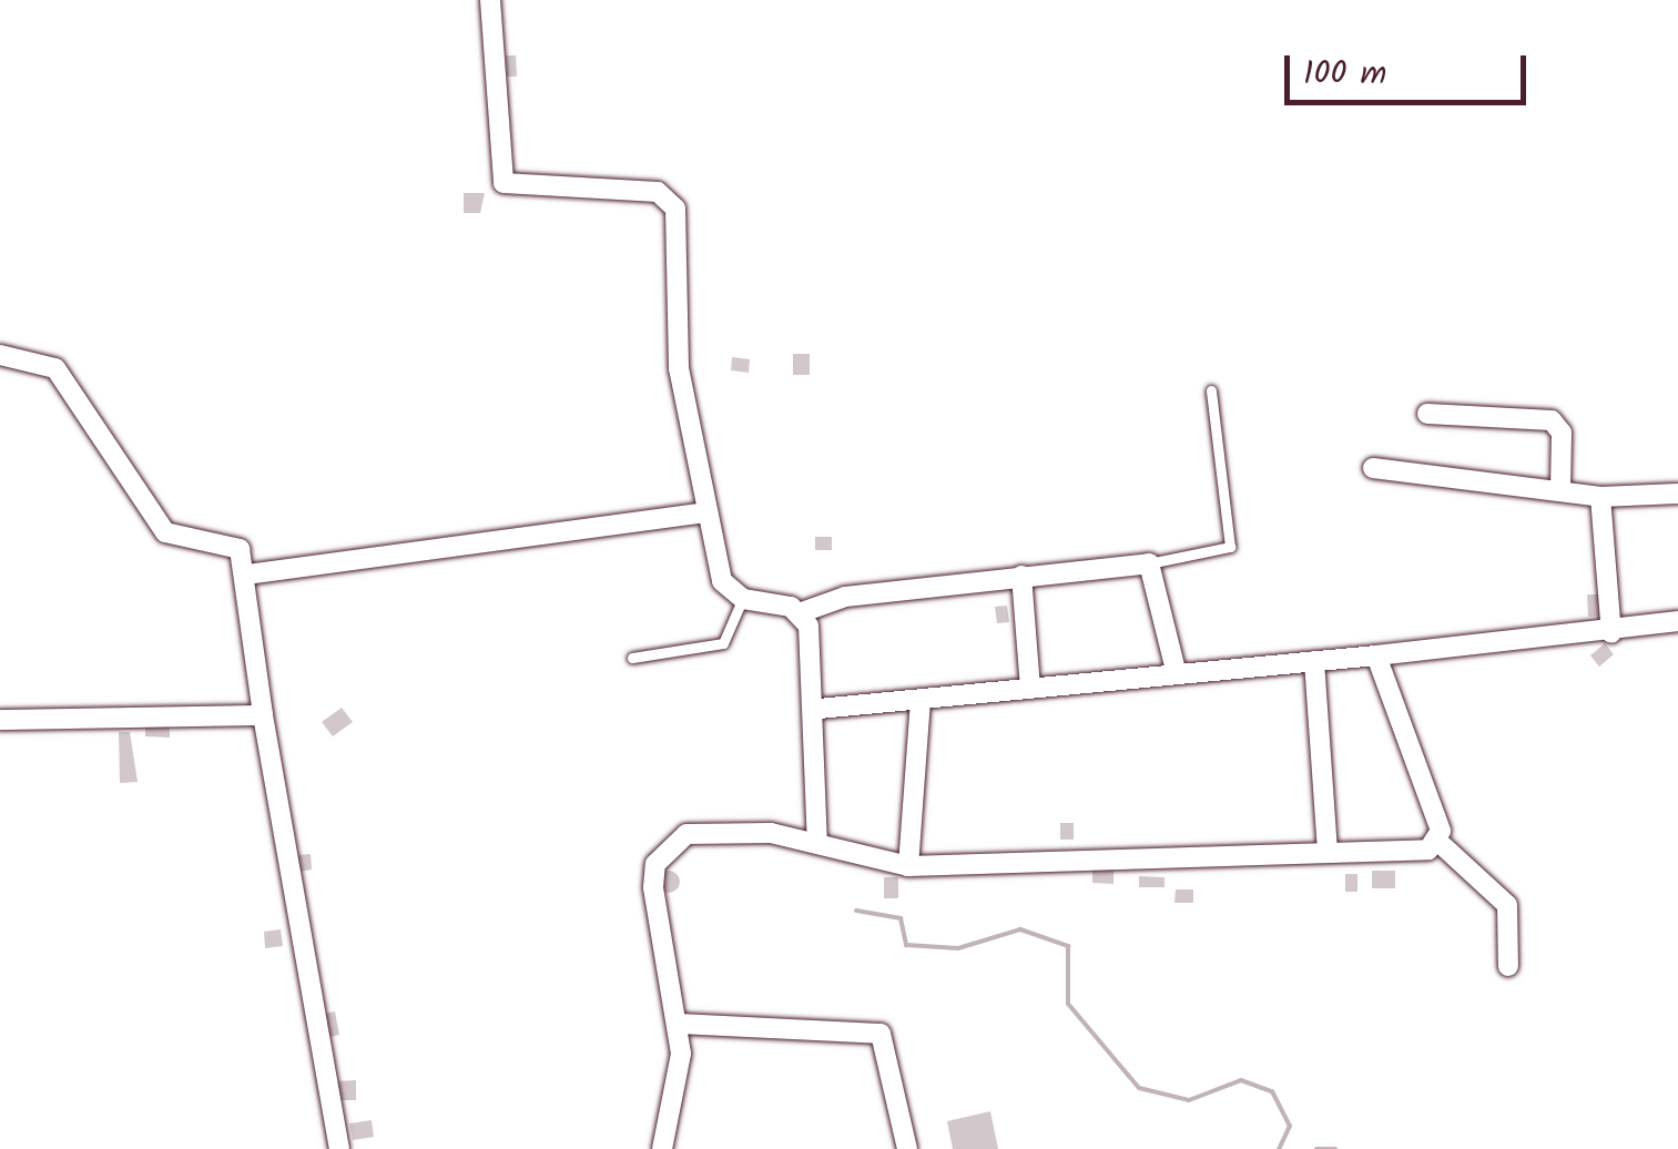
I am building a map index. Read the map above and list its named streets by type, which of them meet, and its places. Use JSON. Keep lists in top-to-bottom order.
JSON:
{
  "scale_bar": "100 m"
}
